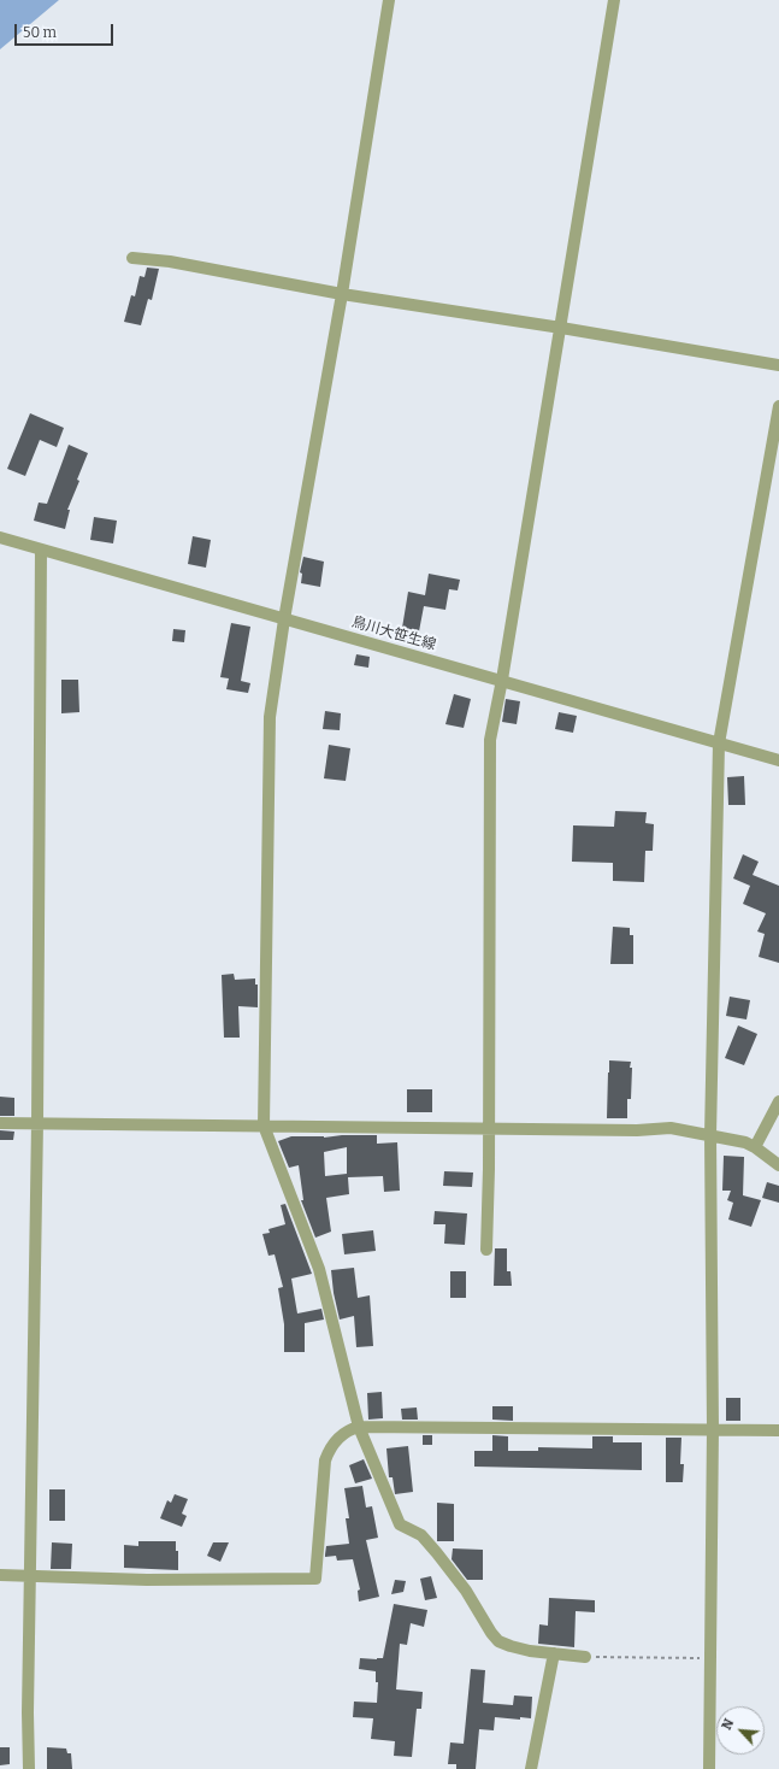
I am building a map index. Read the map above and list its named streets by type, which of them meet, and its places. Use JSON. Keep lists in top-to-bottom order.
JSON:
{
  "streets": {
    "street": ["鳥川大笹生線"]
  },
  "scale_bar": "50 m",
  "north": "top left"
}
